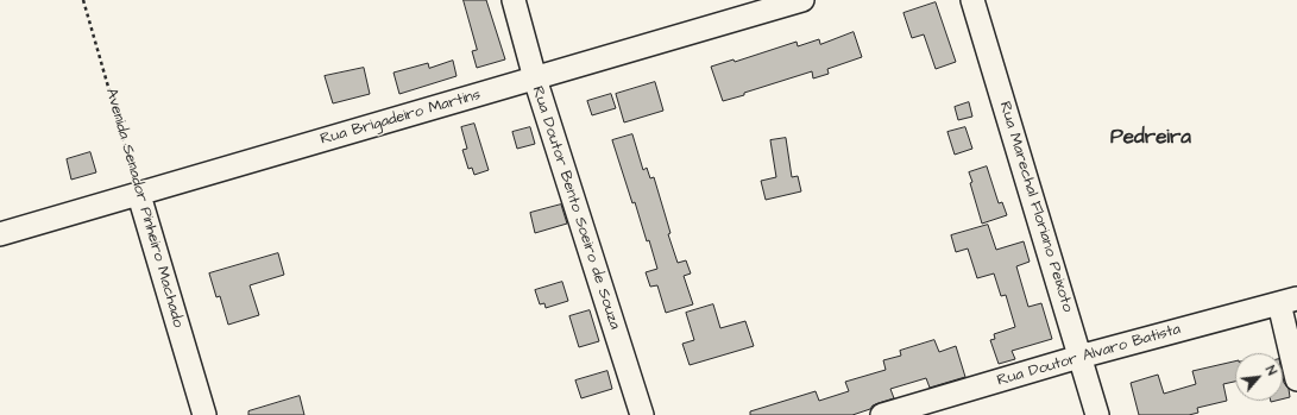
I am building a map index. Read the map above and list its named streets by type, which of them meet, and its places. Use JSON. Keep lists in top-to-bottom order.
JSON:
{
  "streets": {
    "street": [
      "Rua Brigadeiro Martins",
      "Rua Marechal Floriano Peixoto",
      "Avenida Senador Pinheiro Machado",
      "Rua Doutor Bento Soeiro de Souza",
      "Rua Doutor Alvaro Batista"
    ]
  },
  "crossings": [
    ["Rua Brigadeiro Martins", "Avenida Senador Pinheiro Machado"],
    ["Rua Brigadeiro Martins", "Rua Doutor Bento Soeiro de Souza"],
    ["Rua Marechal Floriano Peixoto", "Rua Doutor Alvaro Batista"]
  ],
  "districts": ["Pedreira"],
  "north": "top right"
}
